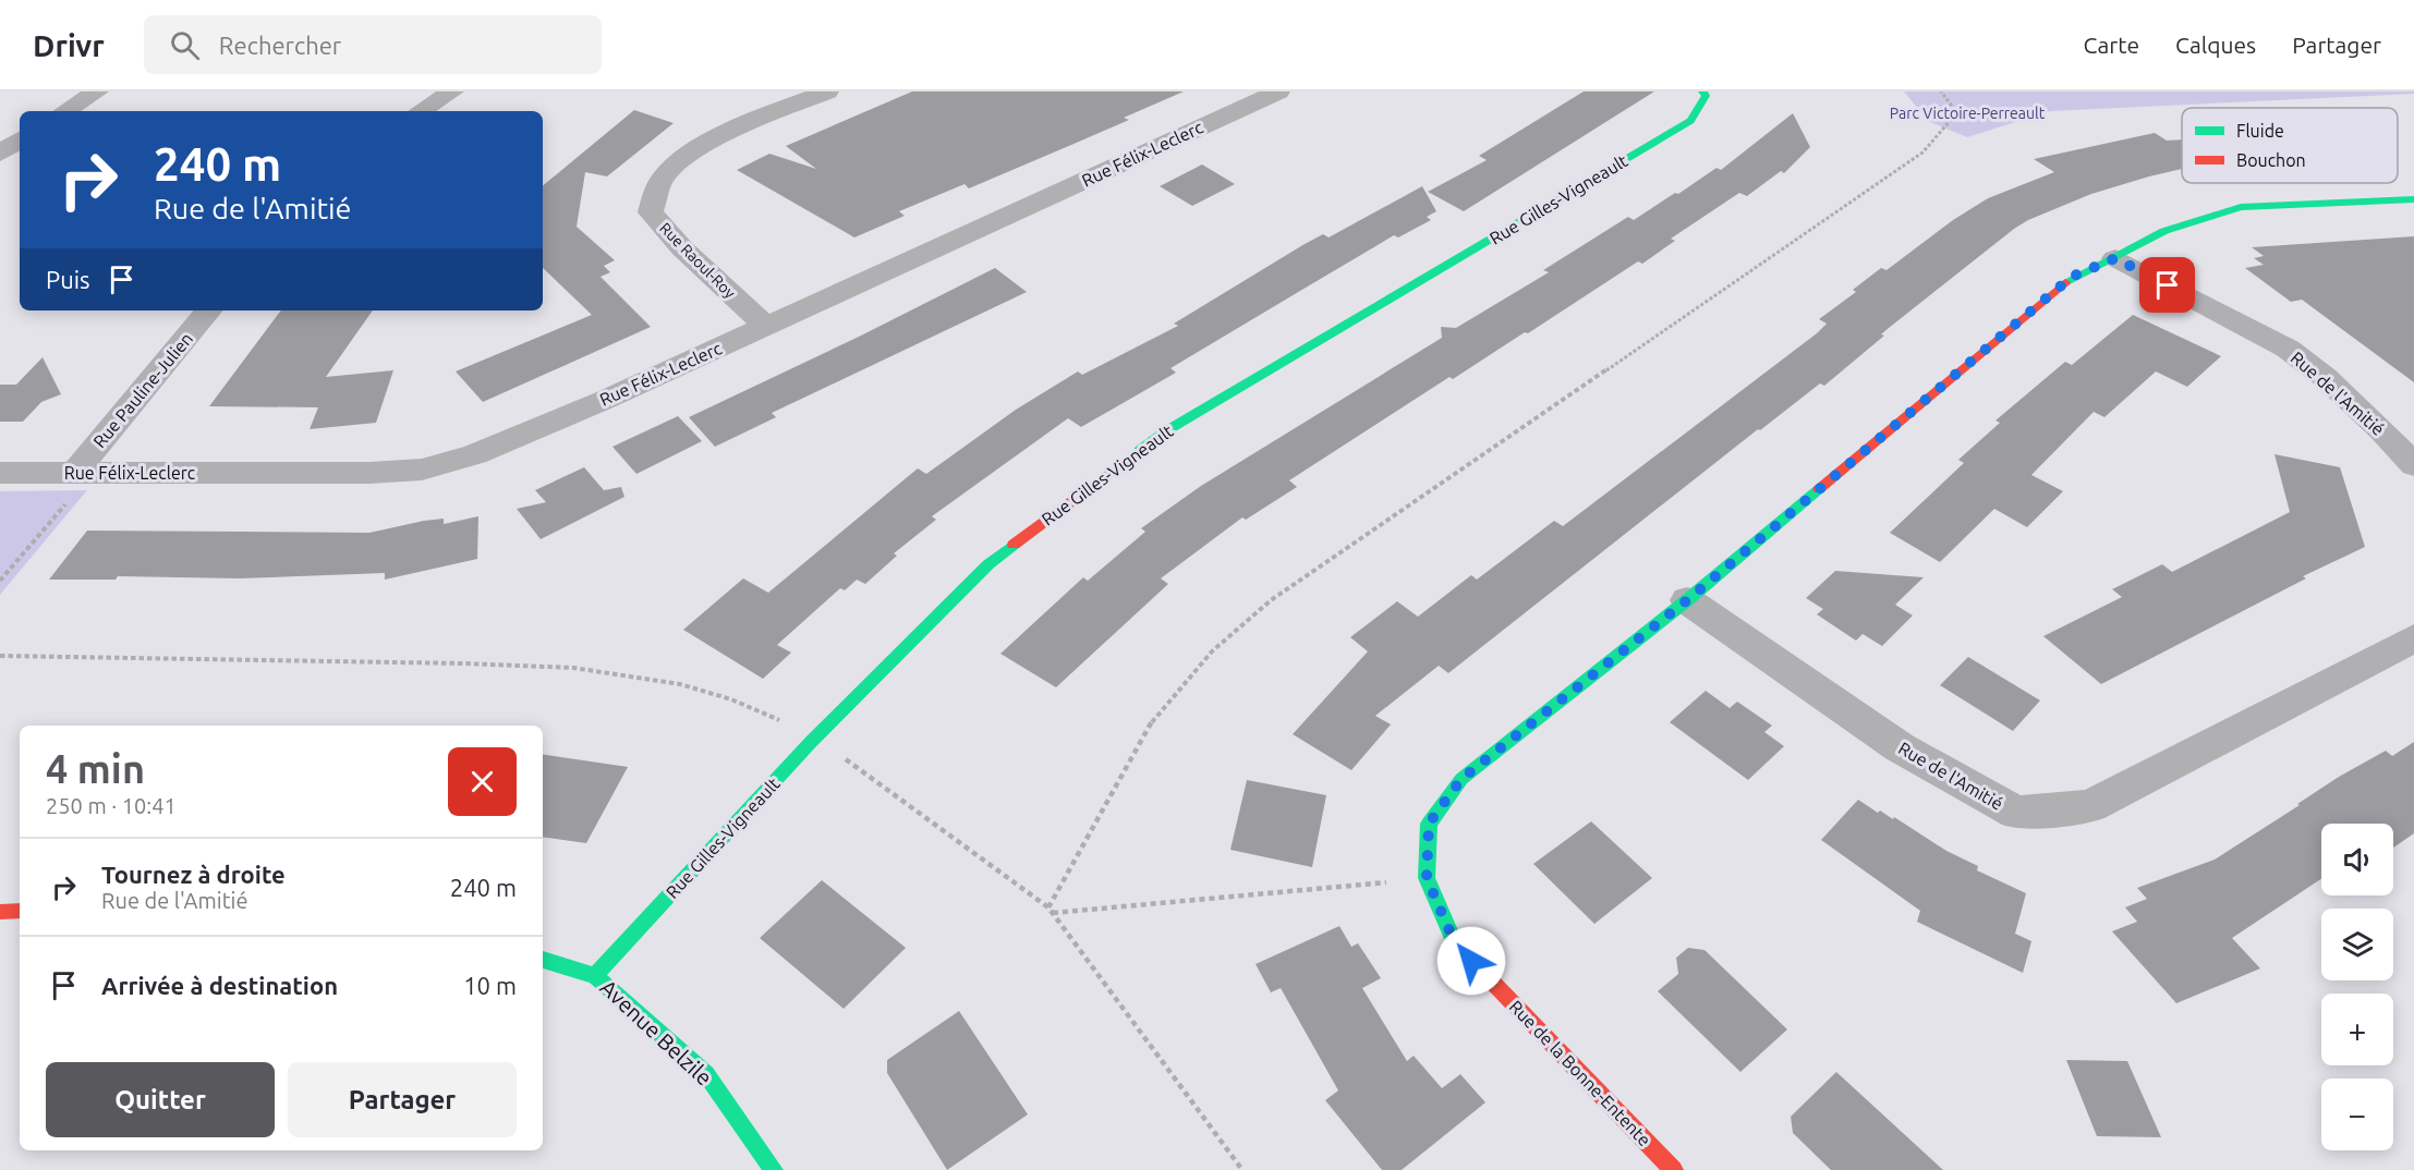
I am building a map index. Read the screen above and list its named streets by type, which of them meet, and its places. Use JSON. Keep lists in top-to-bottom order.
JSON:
{
  "streets": {
    "street": [
      "Rue Félix-Leclerc",
      "Rue Gilles-Vigneault",
      "Rue Raoul-Roy",
      "Rue Pauline-Julien",
      "Rue de l'Amitié",
      "Avenue Belzile",
      "Rue de la Bonne-Entente"
    ]
  },
  "crossings": [
    ["Rue Félix-Leclerc", "Rue Raoul-Roy"],
    ["Rue Félix-Leclerc", "Rue Pauline-Julien"],
    ["Rue Gilles-Vigneault", "Avenue Belzile"],
    ["Rue de l'Amitié", "Rue de la Bonne-Entente"]
  ],
  "parks": ["Parc Victoire-Perreault"],
  "legend": ["Fluide", "Bouchon"],
  "page": {
    "header": "Drivr",
    "search": "Rechercher",
    "nav": ["Carte", "Calques", "Partager"],
    "turn": ["240 m", "Rue de l'Amitié"],
    "then": "Puis",
    "heading": ["4 min", "250 m · 10:41"],
    "map_buttons": ["+", "−"],
    "list": [
      {
        "name": "Tournez à droite",
        "note": "Rue de l'Amitié",
        "value": "240 m"
      },
      {
        "name": "Arrivée à destination",
        "value": "10 m"
      }
    ],
    "buttons": ["Quitter", "Partager"]
  }
}
